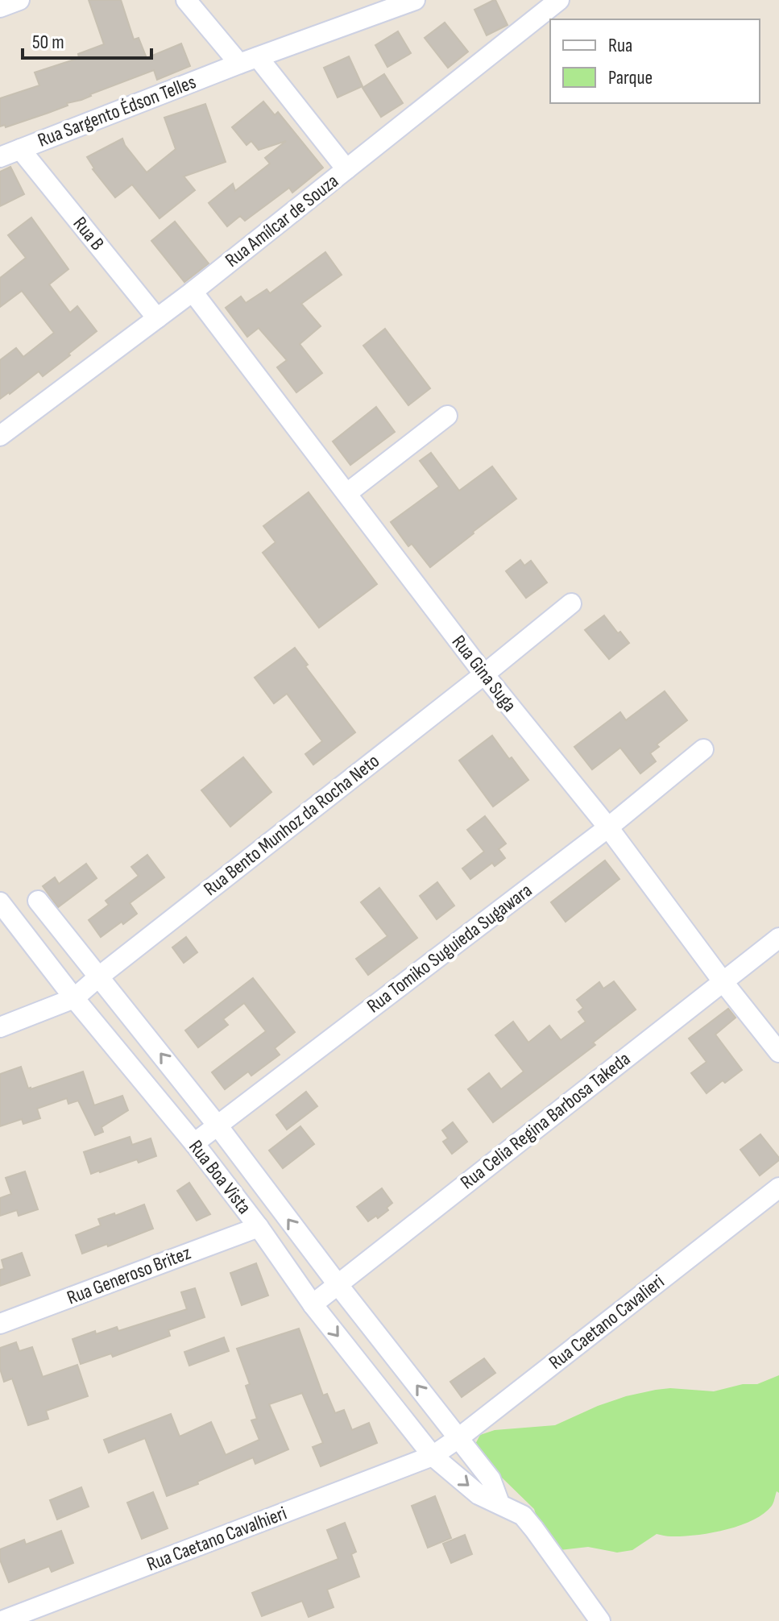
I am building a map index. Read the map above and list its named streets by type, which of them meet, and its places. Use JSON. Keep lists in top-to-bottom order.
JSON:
{
  "streets": {
    "street": [
      "Rua Sargento Édson Telles",
      "Rua Amílcar de Souza",
      "Rua B",
      "Rua Gina Suga",
      "Rua Bento Munhoz da Rocha Neto",
      "Rua Tomiko Suguieda Sugawara",
      "Rua Celia Regina Barbosa Takeda",
      "Rua Boa Vista",
      "Rua Generoso Britez",
      "Rua Caetano Cavalieri",
      "Rua Caetano Cavalhieri"
    ]
  },
  "crossings": [
    ["Rua Sargento Édson Telles", "Rua B"],
    ["Rua Amílcar de Souza", "Rua B"],
    ["Rua Amílcar de Souza", "Rua Gina Suga"],
    ["Rua Gina Suga", "Rua Bento Munhoz da Rocha Neto"],
    ["Rua Gina Suga", "Rua Tomiko Suguieda Sugawara"],
    ["Rua Gina Suga", "Rua Celia Regina Barbosa Takeda"],
    ["Rua Bento Munhoz da Rocha Neto", "Rua Boa Vista"],
    ["Rua Tomiko Suguieda Sugawara", "Rua Boa Vista"],
    ["Rua Celia Regina Barbosa Takeda", "Rua Boa Vista"],
    ["Rua Boa Vista", "Rua Generoso Britez"],
    ["Rua Boa Vista", "Rua Caetano Cavalieri"],
    ["Rua Boa Vista", "Rua Caetano Cavalhieri"],
    ["Rua Caetano Cavalieri", "Rua Caetano Cavalhieri"]
  ],
  "legend": ["Rua", "Parque"],
  "scale_bar": "50 m"
}
